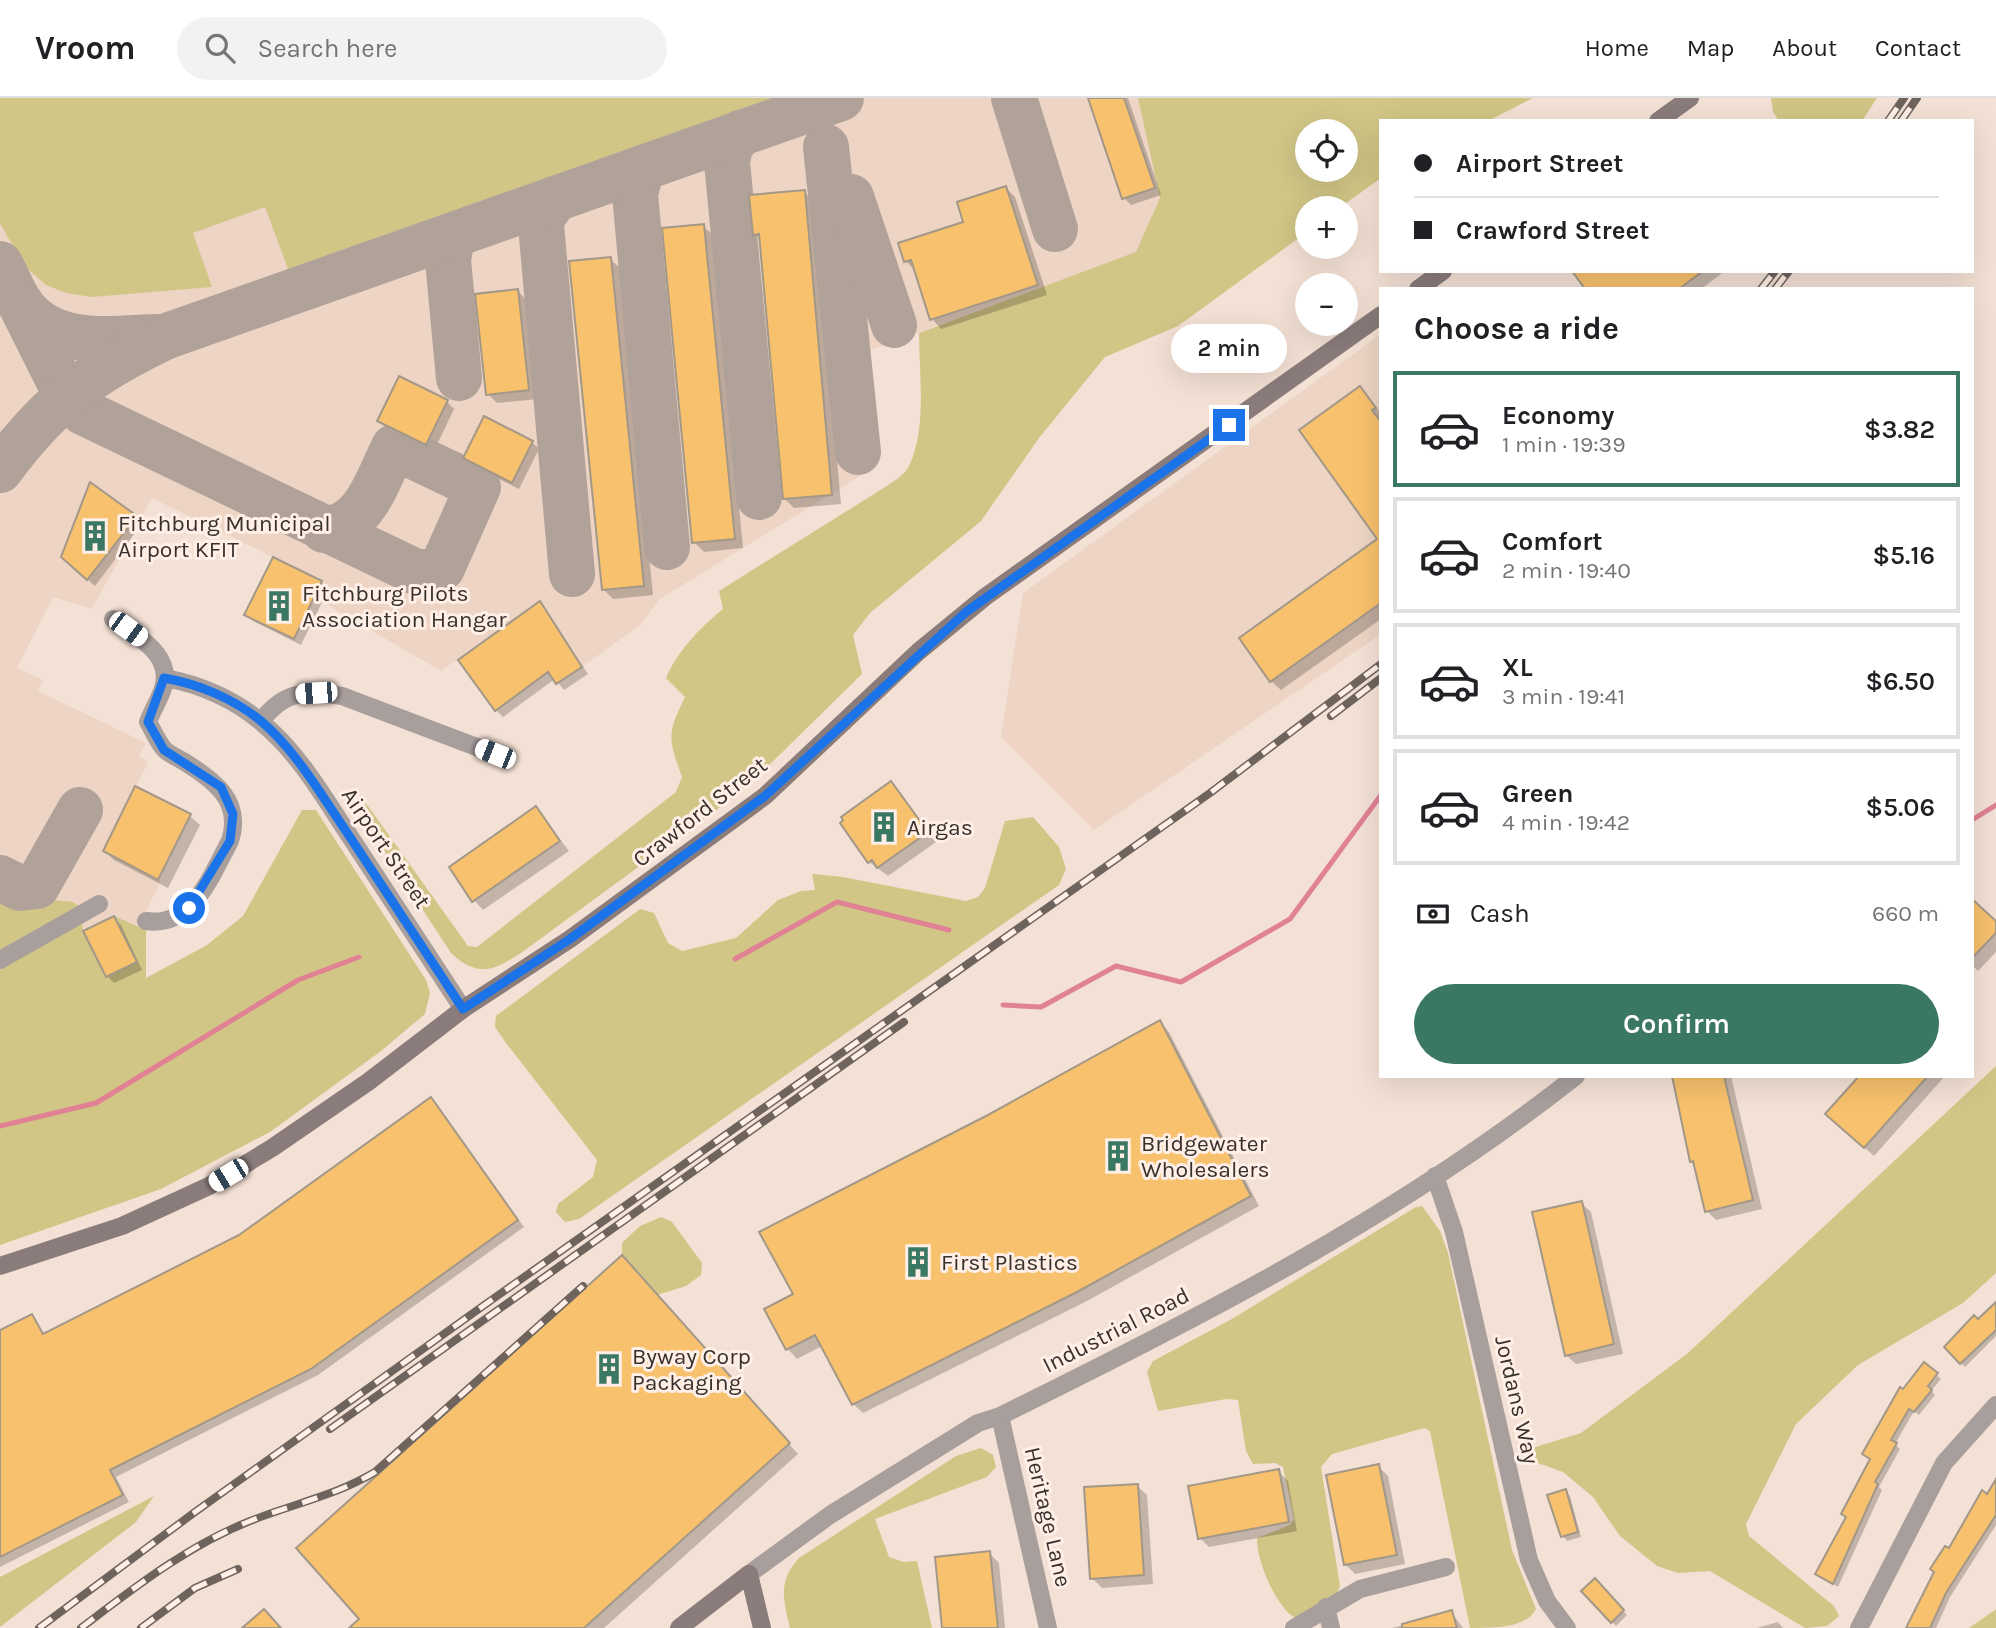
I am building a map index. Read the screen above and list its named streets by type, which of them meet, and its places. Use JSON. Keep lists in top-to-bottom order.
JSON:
{
  "streets": {
    "main road": ["Crawford Street", "Industrial Road"],
    "street": ["Airport Street", "Jordans Way", "Heritage Lane"]
  },
  "crossings": [
    ["Crawford Street", "Airport Street"],
    ["Industrial Road", "Jordans Way"],
    ["Industrial Road", "Heritage Lane"]
  ],
  "places": {
    "building": [
      "Fitchburg Municipal Airport KFIT",
      "Fitchburg Pilots Association Hangar",
      "Airgas",
      "Bridgewater Wholesalers",
      "First Plastics",
      "Byway Corp Packaging"
    ]
  },
  "page": {
    "header": "Vroom",
    "search": "Search here",
    "nav": [
      "Home",
      "Map",
      "About",
      "Contact"
    ],
    "map_buttons": ["+", "−"],
    "banner": ["Airport Street", "Crawford Street"],
    "heading": "Choose a ride",
    "bubble": "2 min",
    "list": [
      {
        "name": "Economy",
        "note": "1 min · 19:39",
        "value": "$3.82"
      },
      {
        "name": "Comfort",
        "note": "2 min · 19:40",
        "value": "$5.16"
      },
      {
        "name": "XL",
        "note": "3 min · 19:41",
        "value": "$6.50"
      },
      {
        "name": "Green",
        "note": "4 min · 19:42",
        "value": "$5.06"
      }
    ],
    "pay": ["Cash", "660 m"],
    "buttons": "Confirm"
  }
}
